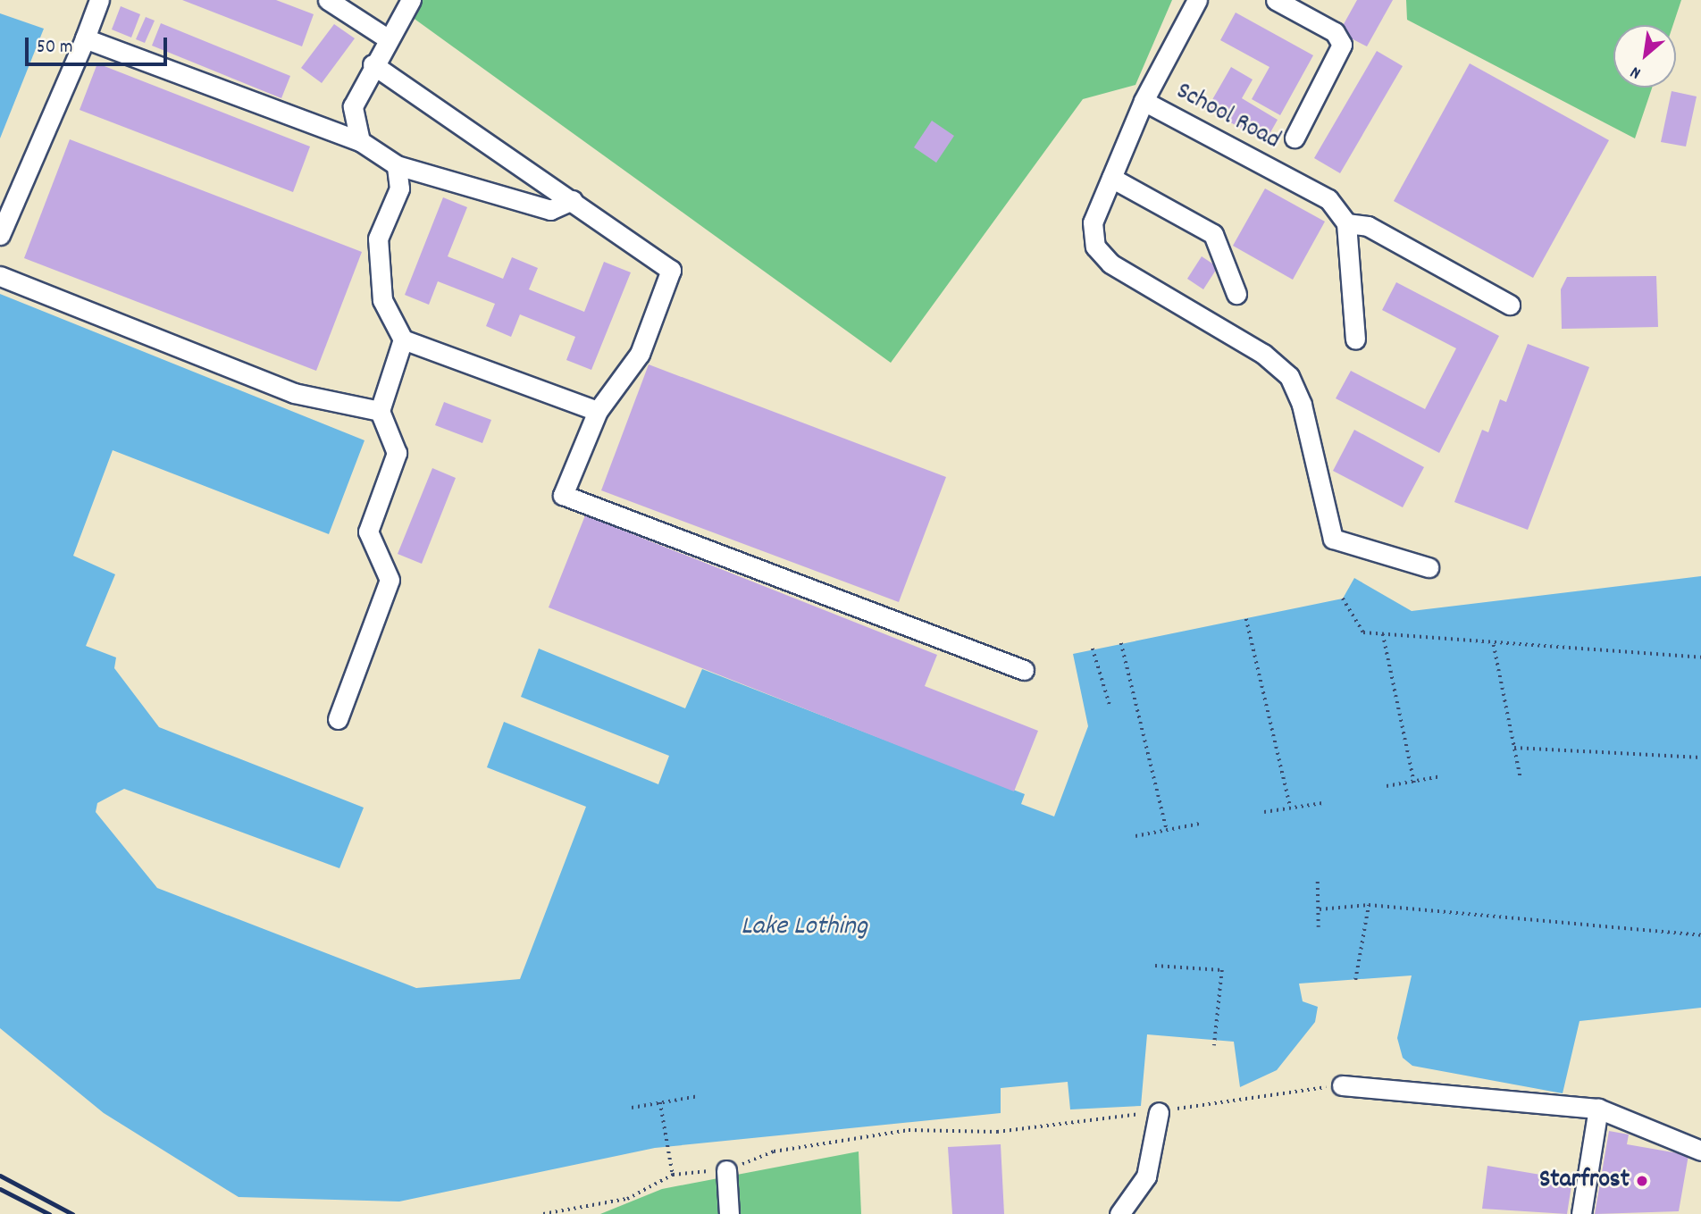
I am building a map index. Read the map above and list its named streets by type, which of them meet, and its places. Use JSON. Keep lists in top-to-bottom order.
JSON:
{
  "streets": {
    "lane": ["School Road"]
  },
  "water": ["Lake Lothing"],
  "places": ["Starfrost"],
  "scale_bar": "50 m",
  "north": "bottom left"
}
